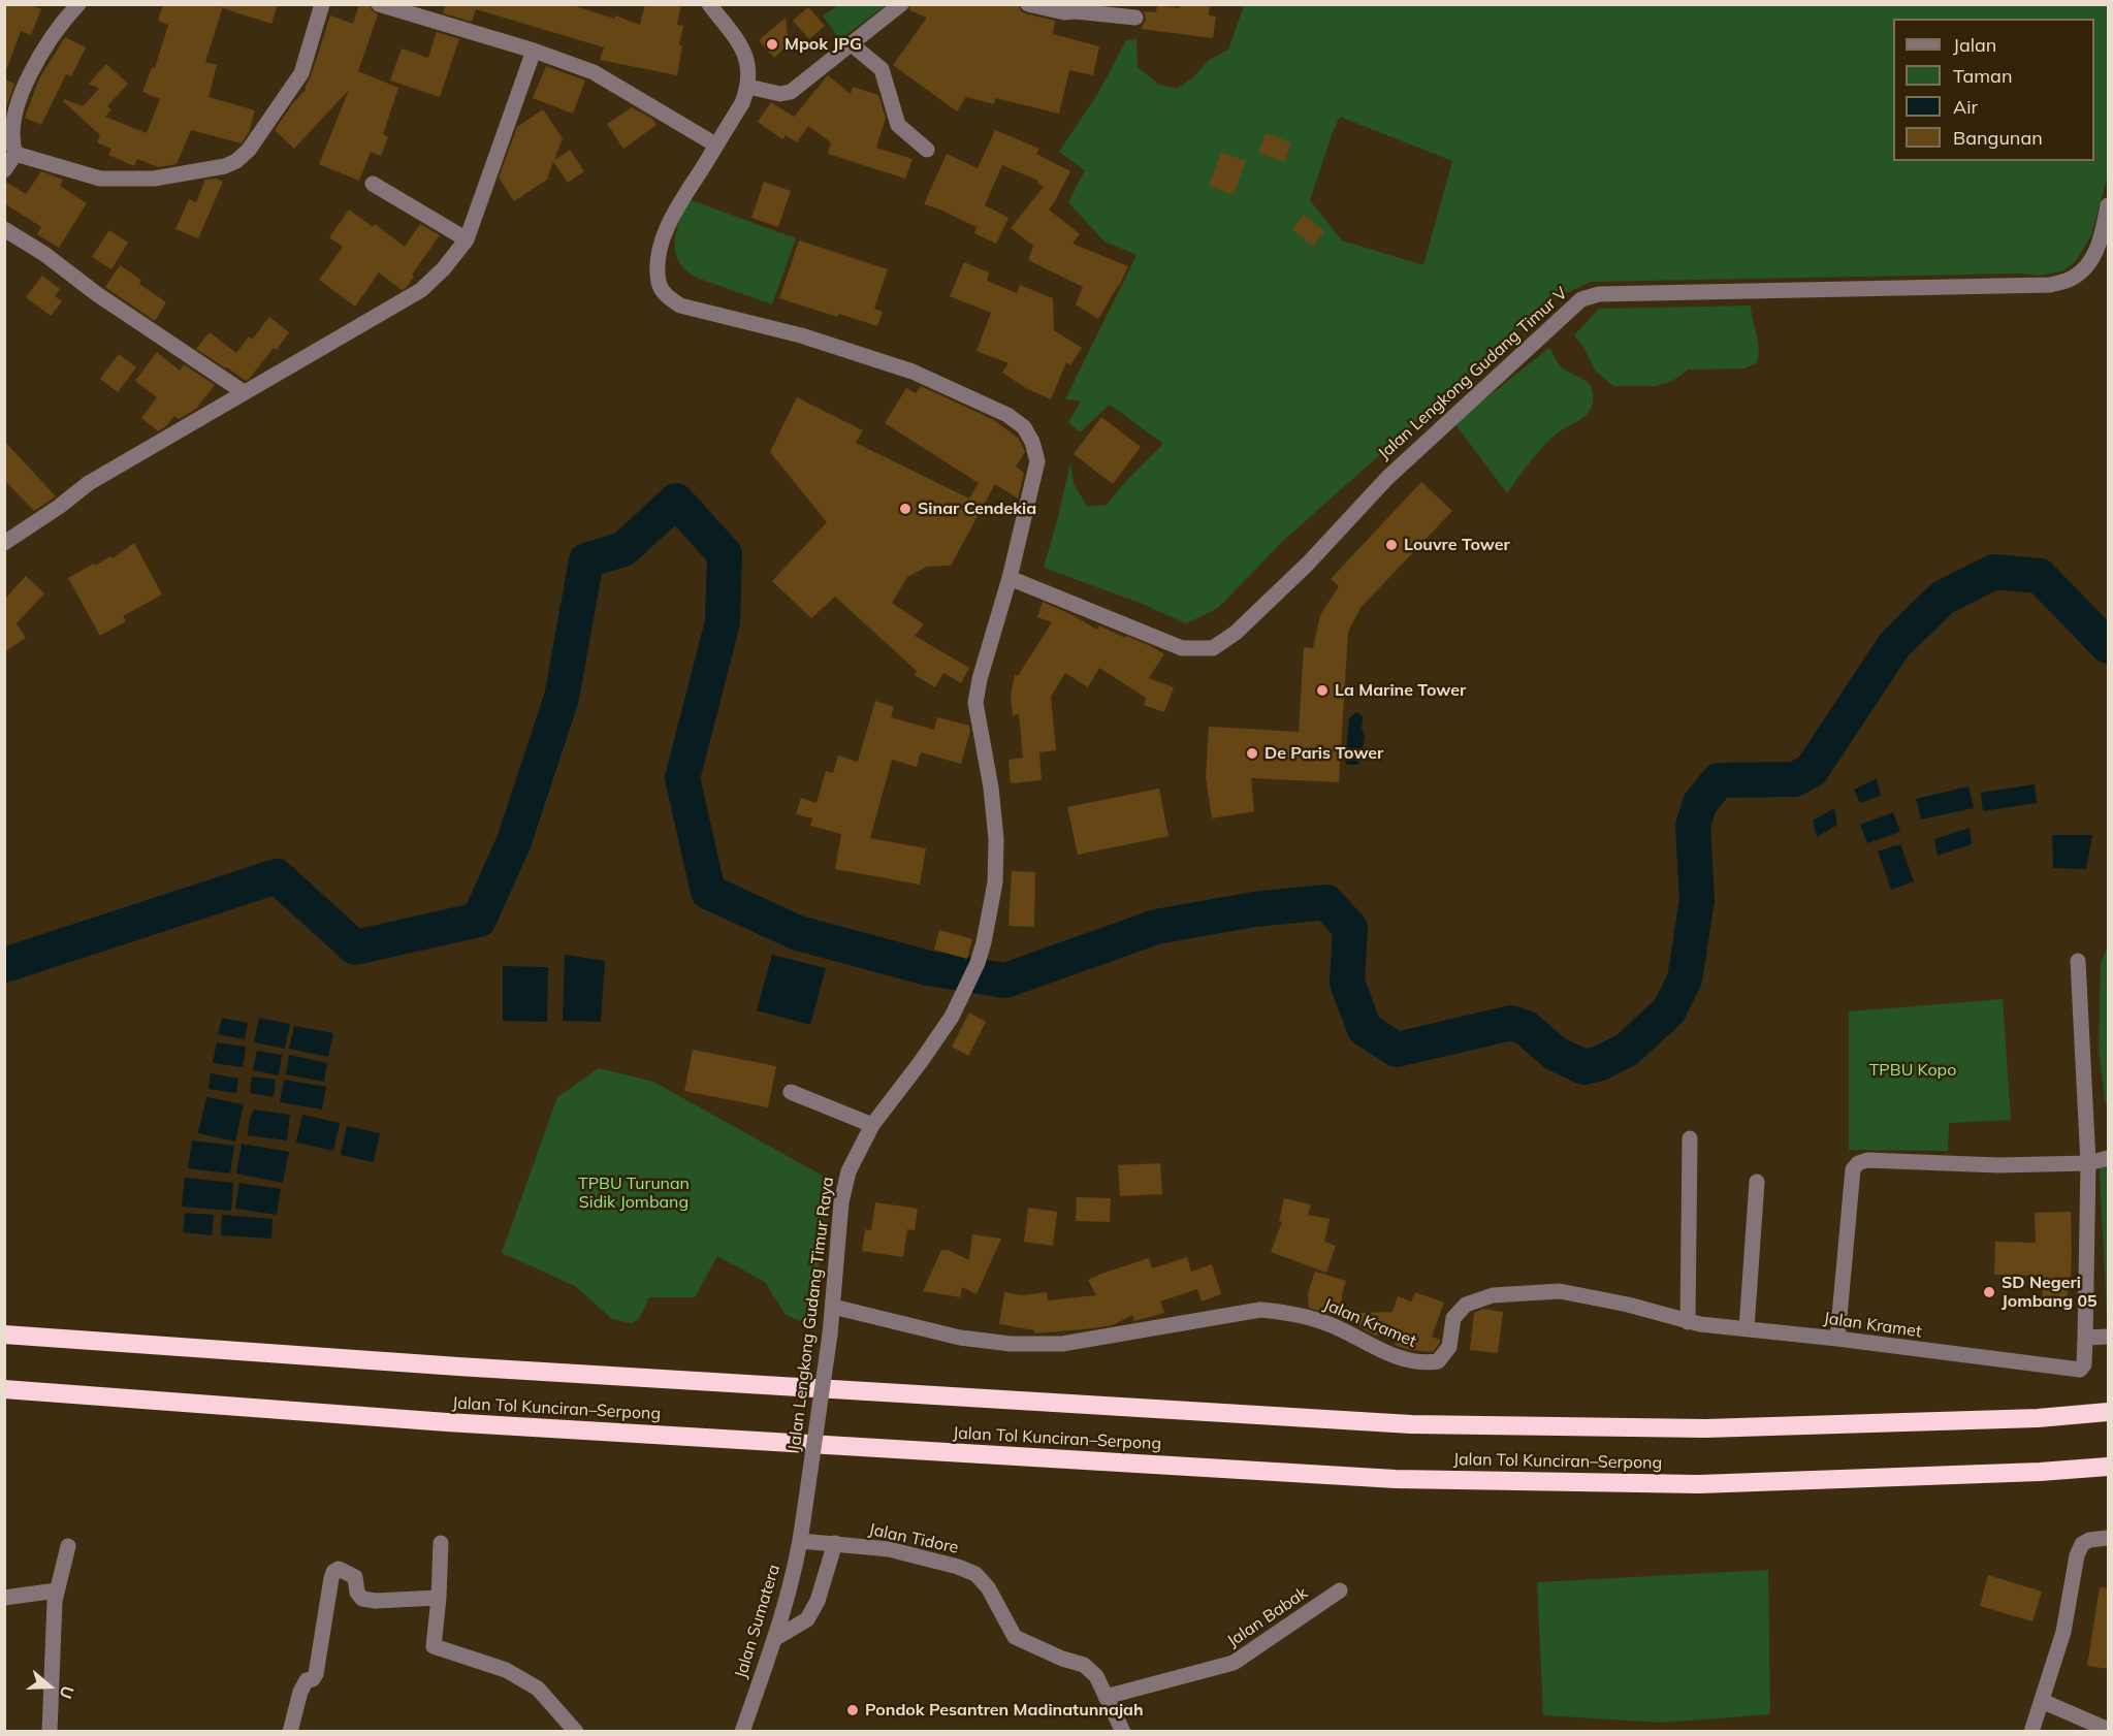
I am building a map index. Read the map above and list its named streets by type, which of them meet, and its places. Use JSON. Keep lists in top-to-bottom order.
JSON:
{
  "streets": {
    "highway": ["Jalan Tol Kunciran–Serpong"],
    "street": [
      "Jalan Lengkong Gudang Timur V",
      "Jalan Lengkong Gudang Timur Raya",
      "Jalan Kramet",
      "Jalan Tidore",
      "Jalan Babak",
      "Jalan Sumatera"
    ]
  },
  "crossings": [
    ["Jalan Lengkong Gudang Timur V", "Jalan Lengkong Gudang Timur Raya"],
    ["Jalan Lengkong Gudang Timur Raya", "Jalan Kramet"],
    ["Jalan Lengkong Gudang Timur Raya", "Jalan Sumatera"],
    ["Jalan Tidore", "Jalan Babak"],
    ["Jalan Tidore", "Jalan Sumatera"]
  ],
  "parks": ["TPBU Kopo", "TPBU Turunan Sidik Jombang"],
  "places": [
    "Mpok JPG",
    "Sinar Cendekia",
    "Louvre Tower",
    "La Marine Tower",
    "De Paris Tower",
    "SD Negeri Jombang 05",
    "Pondok Pesantren Madinatunnajah"
  ],
  "legend": [
    "Jalan",
    "Taman",
    "Air",
    "Bangunan"
  ],
  "north": "right"
}
